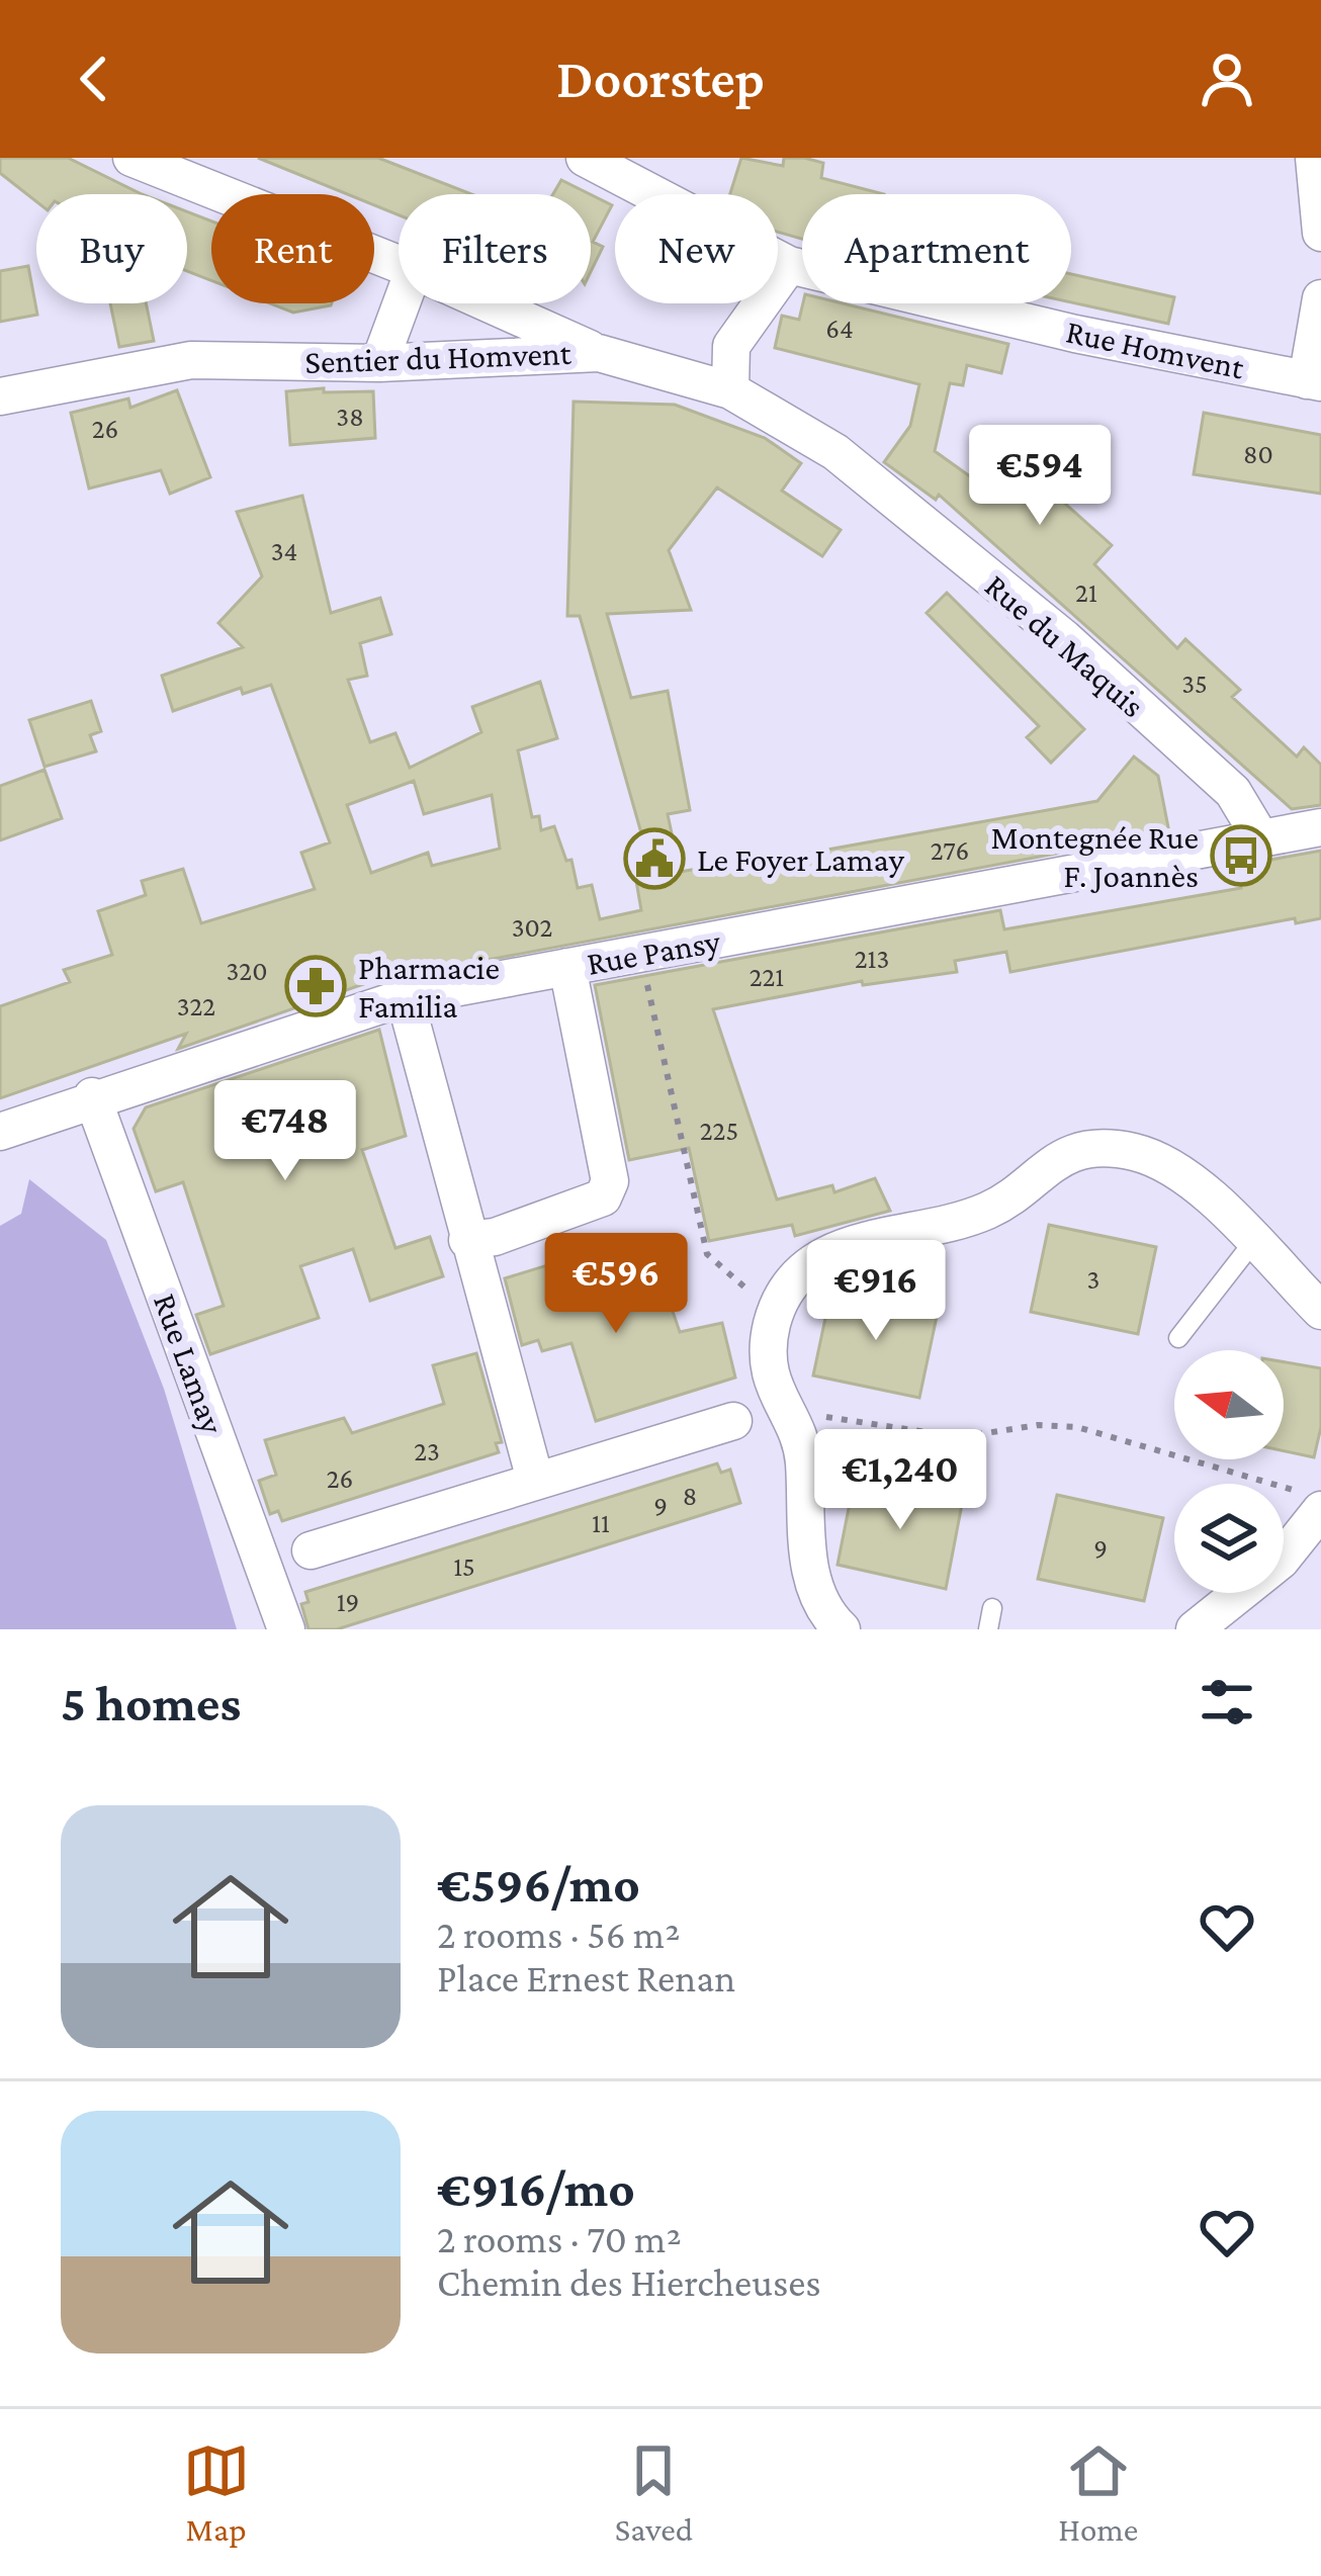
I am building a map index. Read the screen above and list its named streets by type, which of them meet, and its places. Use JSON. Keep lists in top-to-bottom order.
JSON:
{
  "streets": {
    "street": [
      "Rue Homvent",
      "Sentier du Homvent",
      "Rue du Maquis",
      "Rue Pansy",
      "Rue Lamay"
    ]
  },
  "crossings": [
    ["Sentier du Homvent", "Rue du Maquis"],
    ["Rue du Maquis", "Rue Pansy"],
    ["Rue Pansy", "Rue Lamay"]
  ],
  "places": {
    "bus stop": ["Montegnée Rue F. Joannès"],
    "public building": ["Le Foyer Lamay"],
    "pharmacy": ["Pharmacie Familia"]
  },
  "house_numbers": [
    "64",
    "38",
    "26",
    "80",
    "34",
    "21",
    "35",
    "276",
    "302",
    "213",
    "320",
    "221",
    "322",
    "225",
    "3",
    "23",
    "26",
    "8",
    "9",
    "11",
    "9",
    "15",
    "19"
  ],
  "north": "left",
  "page": {
    "header": "Doorstep",
    "chip": [
      "Buy",
      "Rent",
      "Filters",
      "New",
      "Apartment"
    ],
    "price": [
      "€594",
      "€748",
      "€596",
      "€916",
      "€1,240"
    ],
    "heading": "5 homes",
    "list": [
      {
        "name": "€596/mo",
        "note": "2 rooms · 56 m² · Place Ernest Renan"
      },
      {
        "name": "€916/mo",
        "note": "2 rooms · 70 m² · Chemin des Hiercheuses"
      }
    ],
    "tabs": ["Map", "Saved", "Home"]
  }
}
